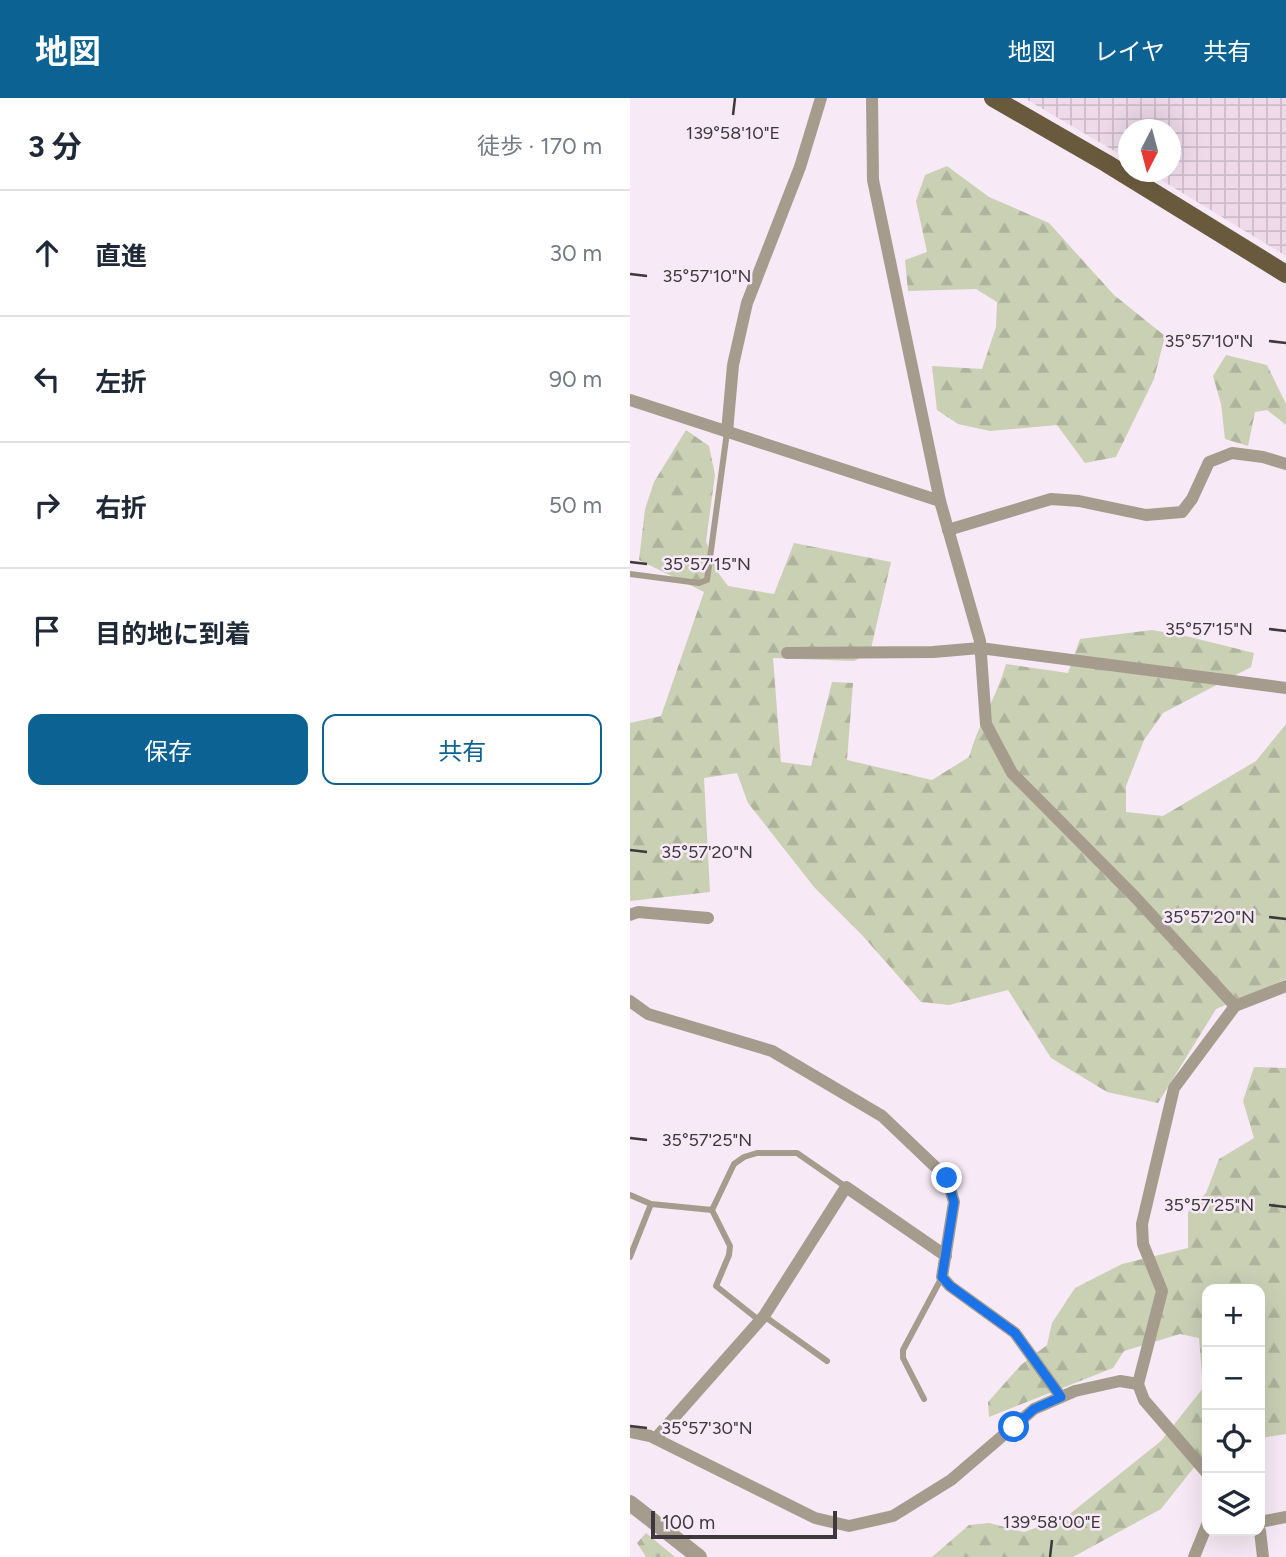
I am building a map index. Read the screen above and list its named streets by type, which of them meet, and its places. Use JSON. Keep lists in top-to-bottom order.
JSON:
{
  "scale_bar": "100 m",
  "north": "bottom",
  "page": {
    "header": "地図",
    "nav": ["地図", "レイヤ", "共有"],
    "heading": ["3 分", "徒歩 · 170 m"],
    "list": [
      ["直進", "30 m"],
      ["左折", "90 m"],
      ["右折", "50 m"],
      "目的地に到着"
    ],
    "buttons": ["保存", "共有"],
    "map_buttons": ["+", "−"],
    "scale": "100 m"
  },
  "coordinates": [
    "139°58'10\"E",
    "35°57'10\"N",
    "35°57'15\"N",
    "35°57'20\"N",
    "35°57'25\"N",
    "35°57'30\"N",
    "139°58'00\"E"
  ]
}
